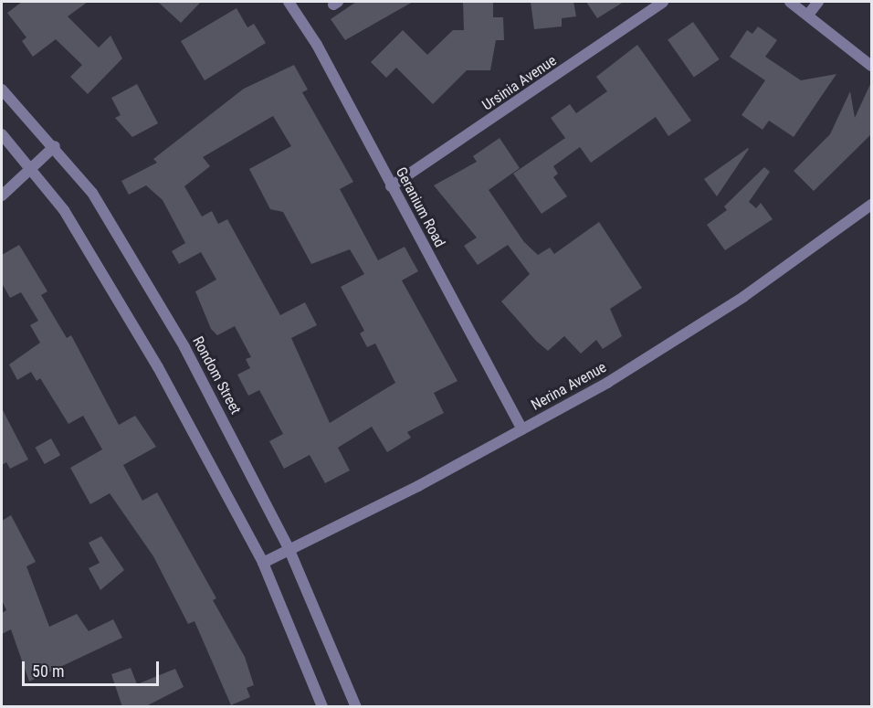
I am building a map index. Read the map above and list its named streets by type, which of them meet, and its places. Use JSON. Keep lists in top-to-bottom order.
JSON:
{
  "streets": {
    "street": [
      "Ursinia Avenue",
      "Geranium Road",
      "Rondom Street",
      "Nerina Avenue"
    ]
  },
  "crossings": [
    ["Ursinia Avenue", "Geranium Road"],
    ["Geranium Road", "Nerina Avenue"],
    ["Rondom Street", "Nerina Avenue"]
  ],
  "scale_bar": "50 m"
}
